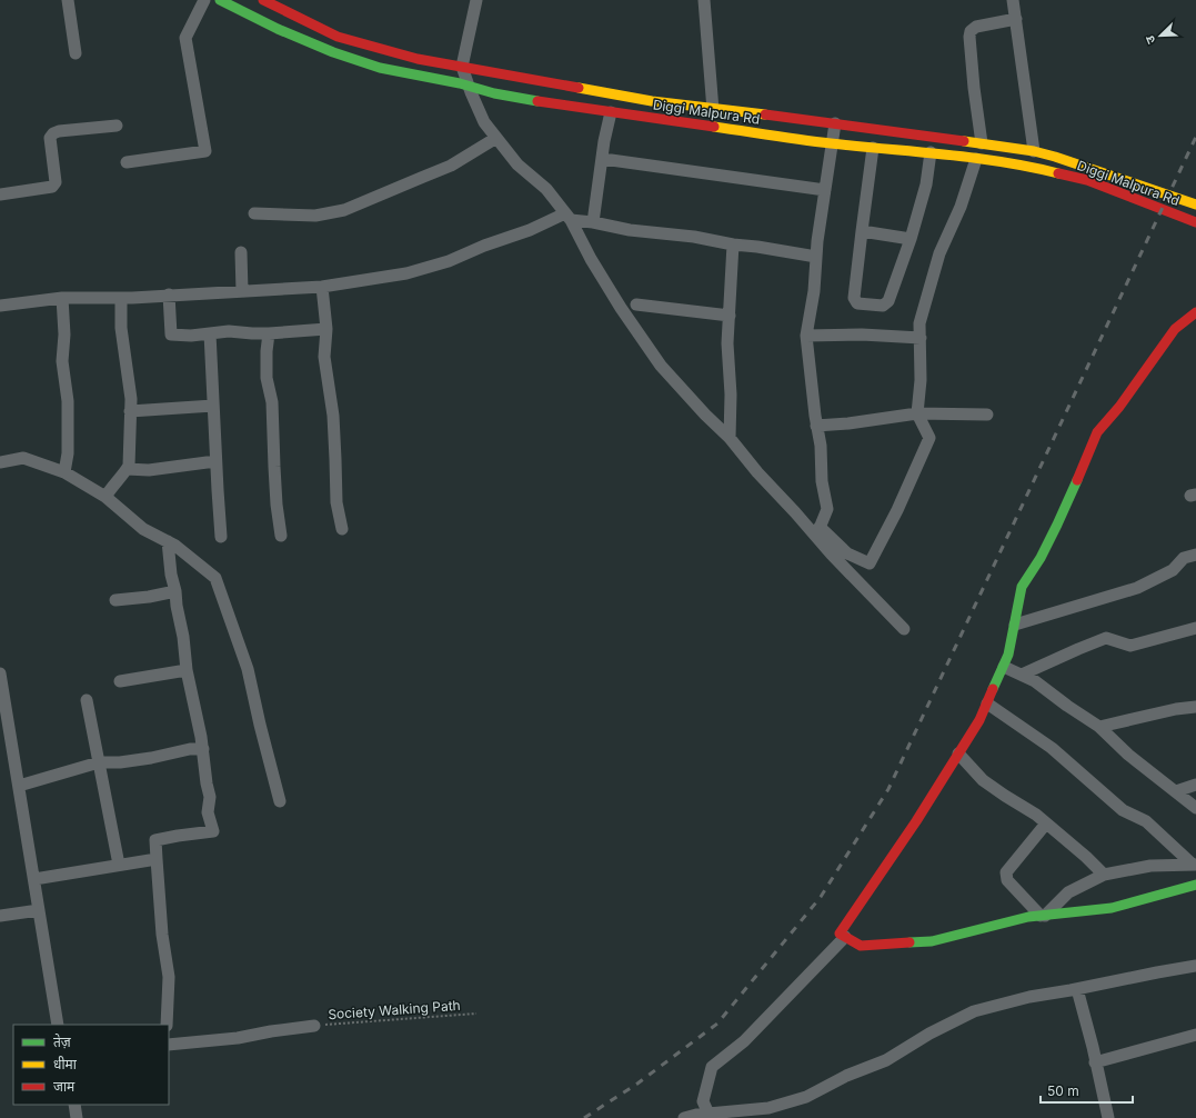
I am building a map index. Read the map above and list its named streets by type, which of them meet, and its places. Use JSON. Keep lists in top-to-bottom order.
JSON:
{
  "streets": {
    "main road": ["Diggi Malpura Rd"],
    "path": ["Society Walking Path"]
  },
  "legend": ["तेज़", "धीमा", "जाम"],
  "scale_bar": "50 m",
  "north": "bottom left"
}
